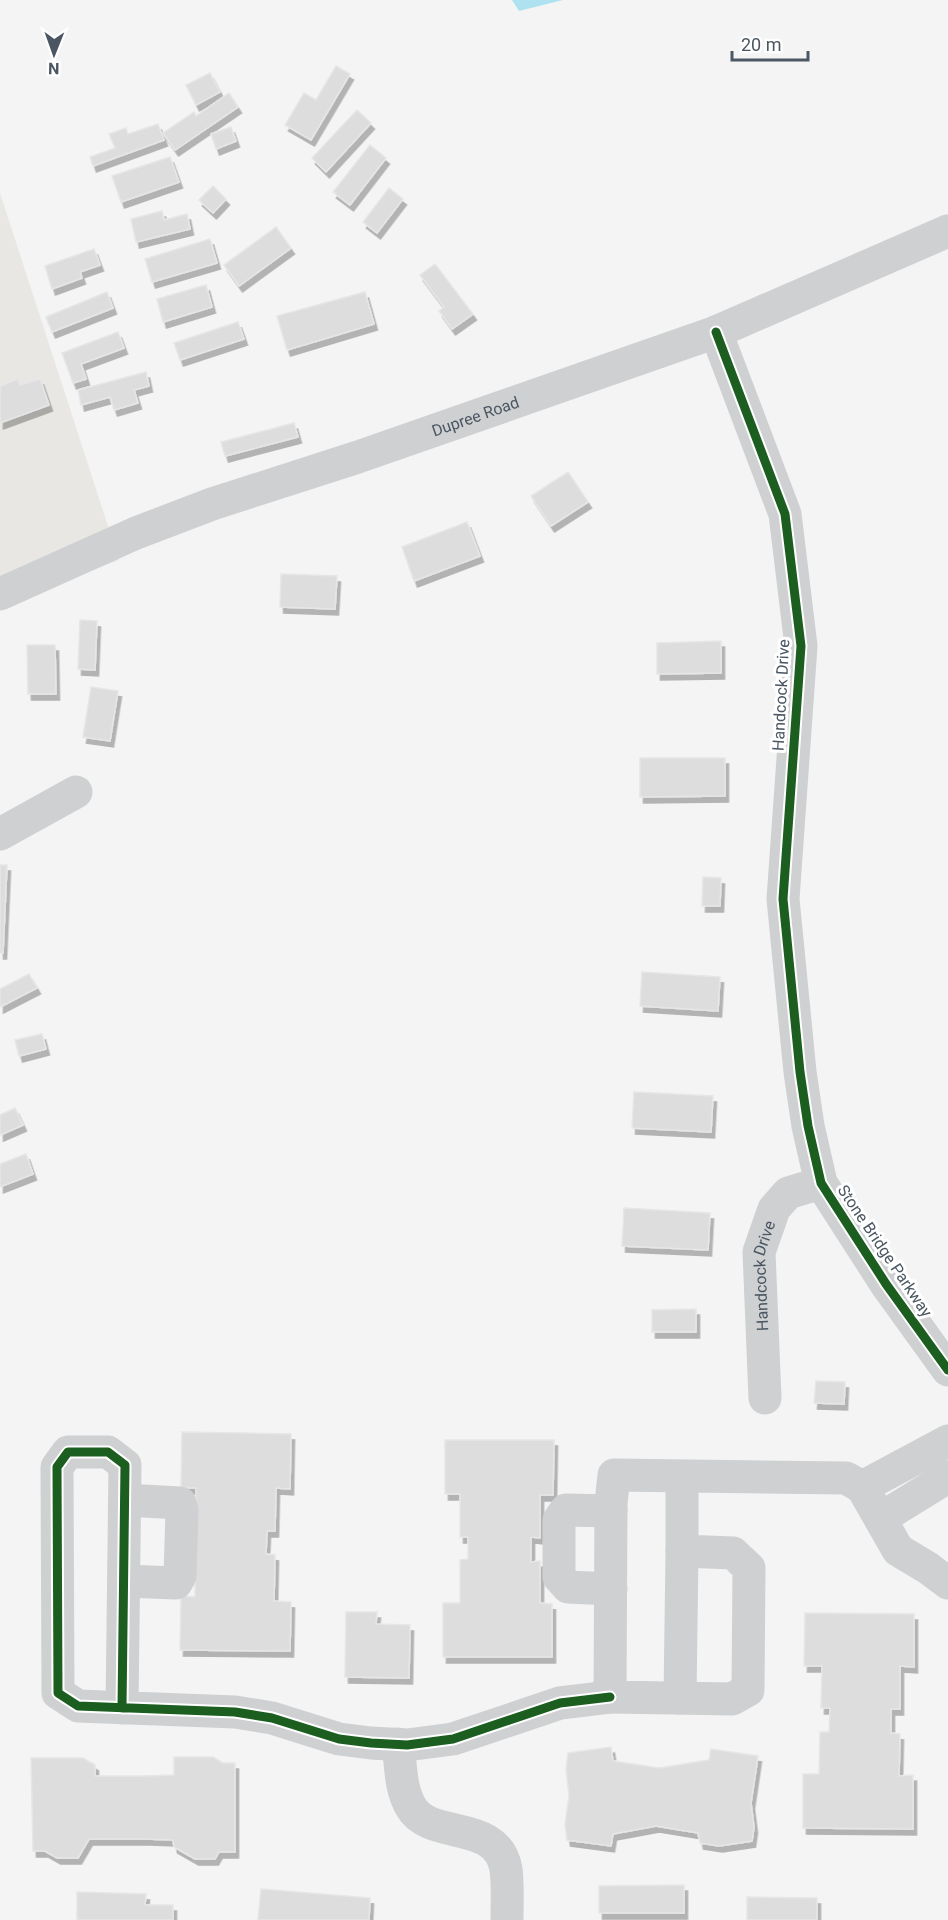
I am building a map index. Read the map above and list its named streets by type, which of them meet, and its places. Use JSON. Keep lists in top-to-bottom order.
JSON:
{
  "streets": {
    "street": ["Dupree Road", "Handcock Drive", "Stone Bridge Parkway"]
  },
  "crossings": [
    ["Dupree Road", "Handcock Drive"],
    ["Handcock Drive", "Stone Bridge Parkway"]
  ],
  "scale_bar": "20 m",
  "north": "bottom"
}
